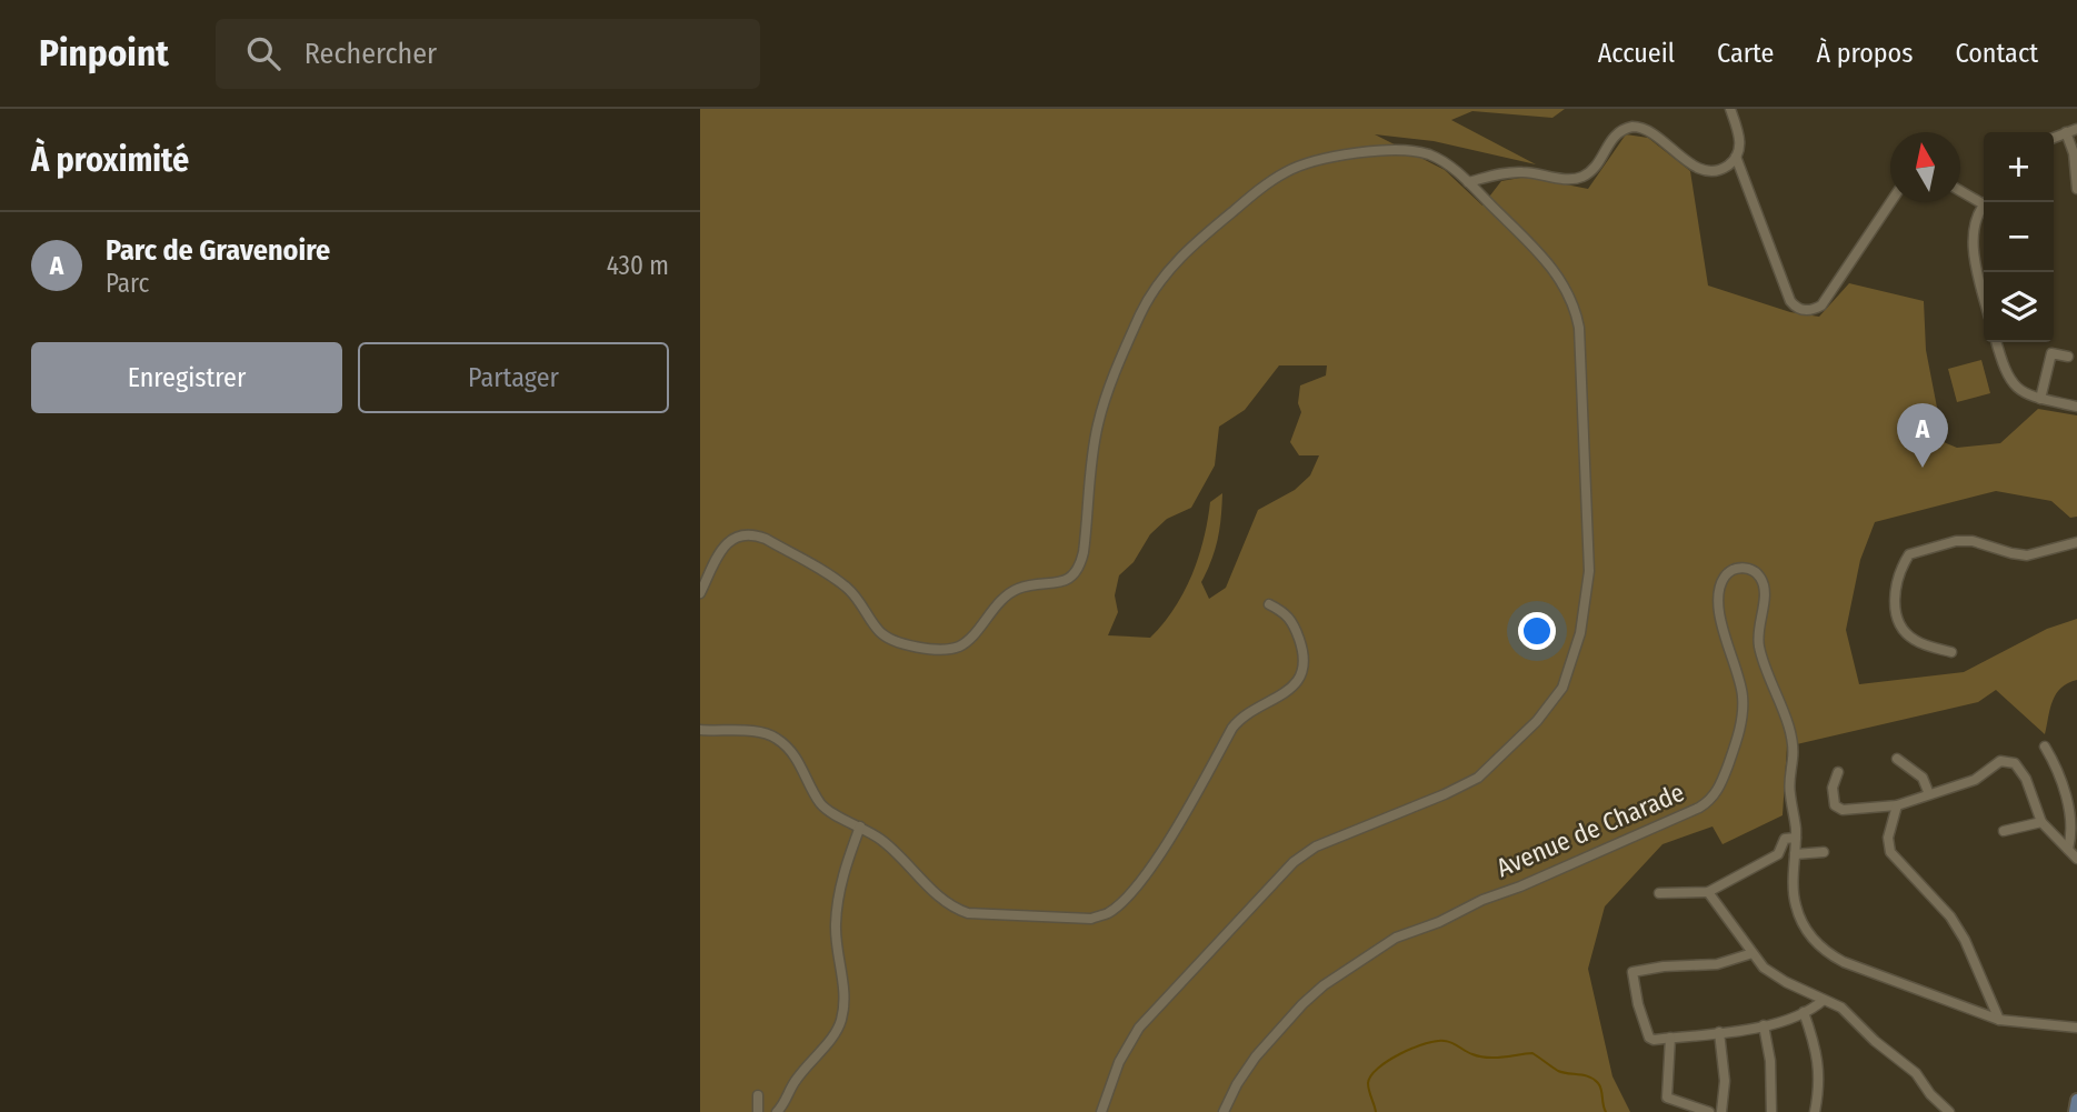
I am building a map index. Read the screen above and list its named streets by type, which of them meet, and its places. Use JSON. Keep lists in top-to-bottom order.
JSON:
{
  "streets": {
    "street": ["Avenue de Charade"]
  },
  "north": "top",
  "page": {
    "header": "Pinpoint",
    "search": "Rechercher",
    "nav": [
      "Accueil",
      "Carte",
      "À propos",
      "Contact"
    ],
    "heading": "À proximité",
    "map_buttons": ["+", "−"],
    "list": [
      {
        "mark": "A",
        "name": "Parc de Gravenoire",
        "note": "Parc",
        "value": "430 m"
      }
    ],
    "buttons": ["Enregistrer", "Partager"],
    "pins": "A"
  }
}
